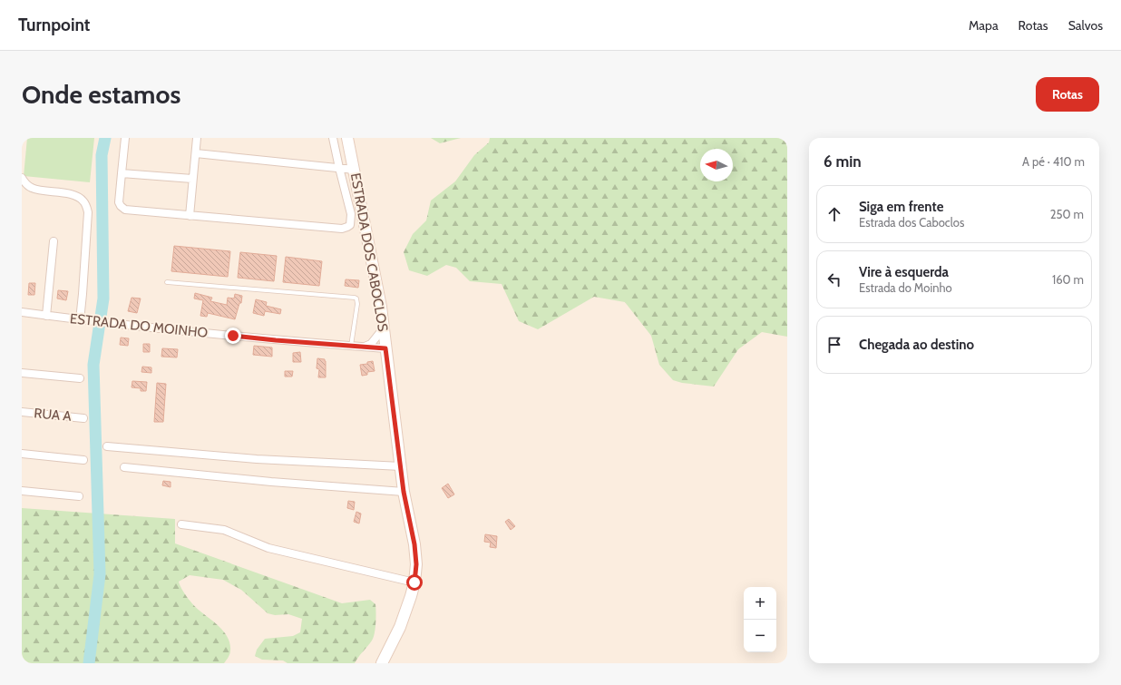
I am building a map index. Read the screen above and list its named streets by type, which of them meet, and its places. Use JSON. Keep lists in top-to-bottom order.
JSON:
{
  "streets": {
    "street": ["ESTRADA DOS CABOCLOS", "ESTRADA DO MOINHO", "RUA A"]
  },
  "crossings": [
    ["ESTRADA DOS CABOCLOS", "ESTRADA DO MOINHO"]
  ],
  "north": "left",
  "page": {
    "header": "Turnpoint",
    "nav": ["Mapa", "Rotas", "Salvos"],
    "buttons": "Rotas",
    "title": "Onde estamos",
    "heading": ["6 min", "A pé · 410 m"],
    "list": [
      ["Siga em frente", "Estrada dos Caboclos", "250 m"],
      ["Vire à esquerda", "Estrada do Moinho", "160 m"],
      "Chegada ao destino"
    ],
    "map_buttons": ["+", "−"]
  }
}
